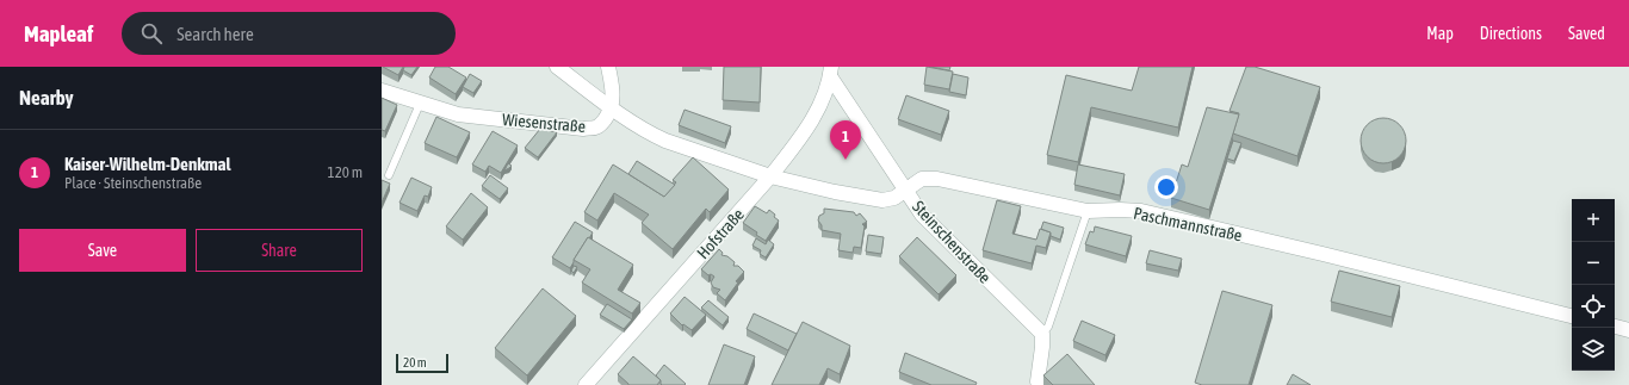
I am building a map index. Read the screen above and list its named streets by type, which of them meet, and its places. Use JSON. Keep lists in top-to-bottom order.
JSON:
{
  "streets": {
    "street": [
      "Wiesenstraße",
      "Paschmannstraße",
      "Hofstraße",
      "Steinschenstraße"
    ]
  },
  "crossings": [
    ["Paschmannstraße", "Steinschenstraße"],
    ["Hofstraße", "Steinschenstraße"]
  ],
  "scale_bar": "20 m",
  "page": {
    "header": "Mapleaf",
    "search": "Search here",
    "nav": ["Map", "Directions", "Saved"],
    "heading": "Nearby",
    "pins": "1",
    "list": [
      {
        "mark": "1",
        "name": "Kaiser-Wilhelm-Denkmal",
        "note": "Place · Steinschenstraße",
        "value": "120 m"
      }
    ],
    "map_buttons": ["+", "−"],
    "buttons": ["Save", "Share"],
    "scale": "20 m"
  }
}
